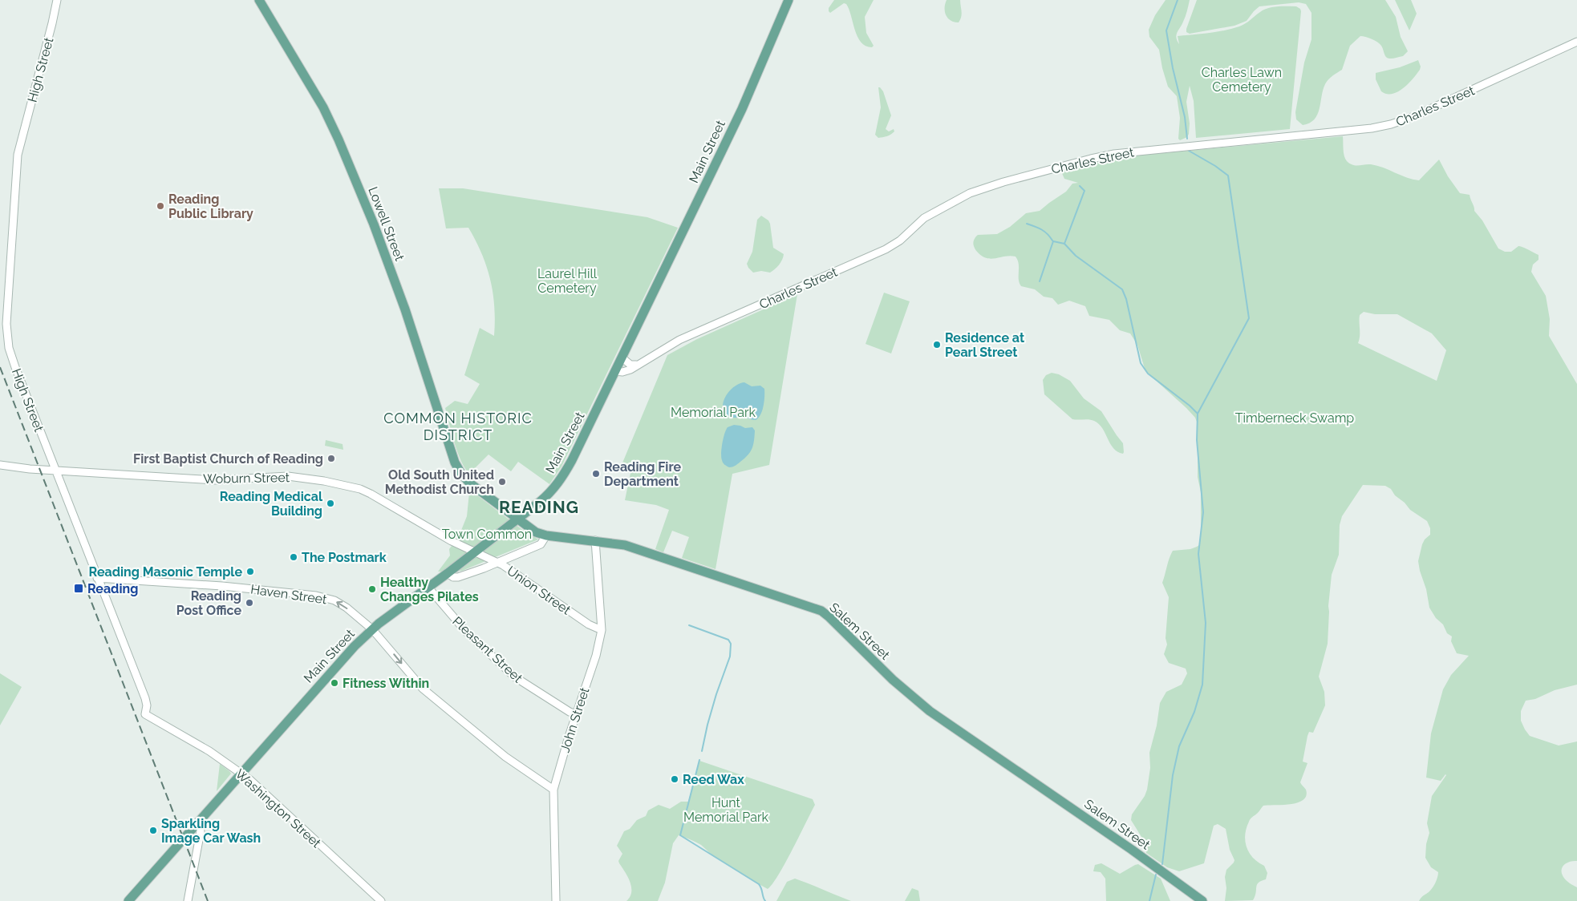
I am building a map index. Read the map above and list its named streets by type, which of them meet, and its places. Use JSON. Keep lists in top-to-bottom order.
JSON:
{
  "streets": {
    "main road": ["Main Street", "Lowell Street", "Salem Street"],
    "street": [
      "High Street",
      "Charles Street",
      "Woburn Street",
      "Union Street",
      "Haven Street",
      "Pleasant Street",
      "John Street",
      "Washington Street"
    ]
  },
  "crossings": [
    ["High Street", "Woburn Street"],
    ["High Street", "Haven Street"],
    ["High Street", "Washington Street"],
    ["Charles Street", "Main Street"],
    ["Main Street", "Woburn Street"],
    ["Main Street", "Union Street"],
    ["Main Street", "Haven Street"],
    ["Main Street", "Salem Street"],
    ["Main Street", "Pleasant Street"],
    ["Main Street", "Washington Street"],
    ["Lowell Street", "Salem Street"],
    ["Woburn Street", "Union Street"],
    ["Union Street", "John Street"],
    ["Haven Street", "John Street"],
    ["Salem Street", "John Street"],
    ["Pleasant Street", "John Street"]
  ],
  "districts": ["COMMON HISTORIC DISTRICT", "READING"],
  "parks": [
    "Charles Lawn Cemetery",
    "Laurel Hill Cemetery",
    "Memorial Park",
    "Timberneck Swamp",
    "Town Common",
    "Hunt Memorial Park"
  ],
  "places": {
    "other": [
      "Reading Public Library",
      "Residence at Pearl Street",
      "First Baptist Church of Reading",
      "Reading Fire Department",
      "Old South United Methodist Church",
      "Reading Medical Building",
      "The Postmark",
      "Reading Masonic Temple",
      "Healthy Changes Pilates",
      "Reading Post Office",
      "Fitness Within",
      "Reed Wax",
      "Sparkling Image Car Wash"
    ],
    "transit": ["Reading"]
  }
}
